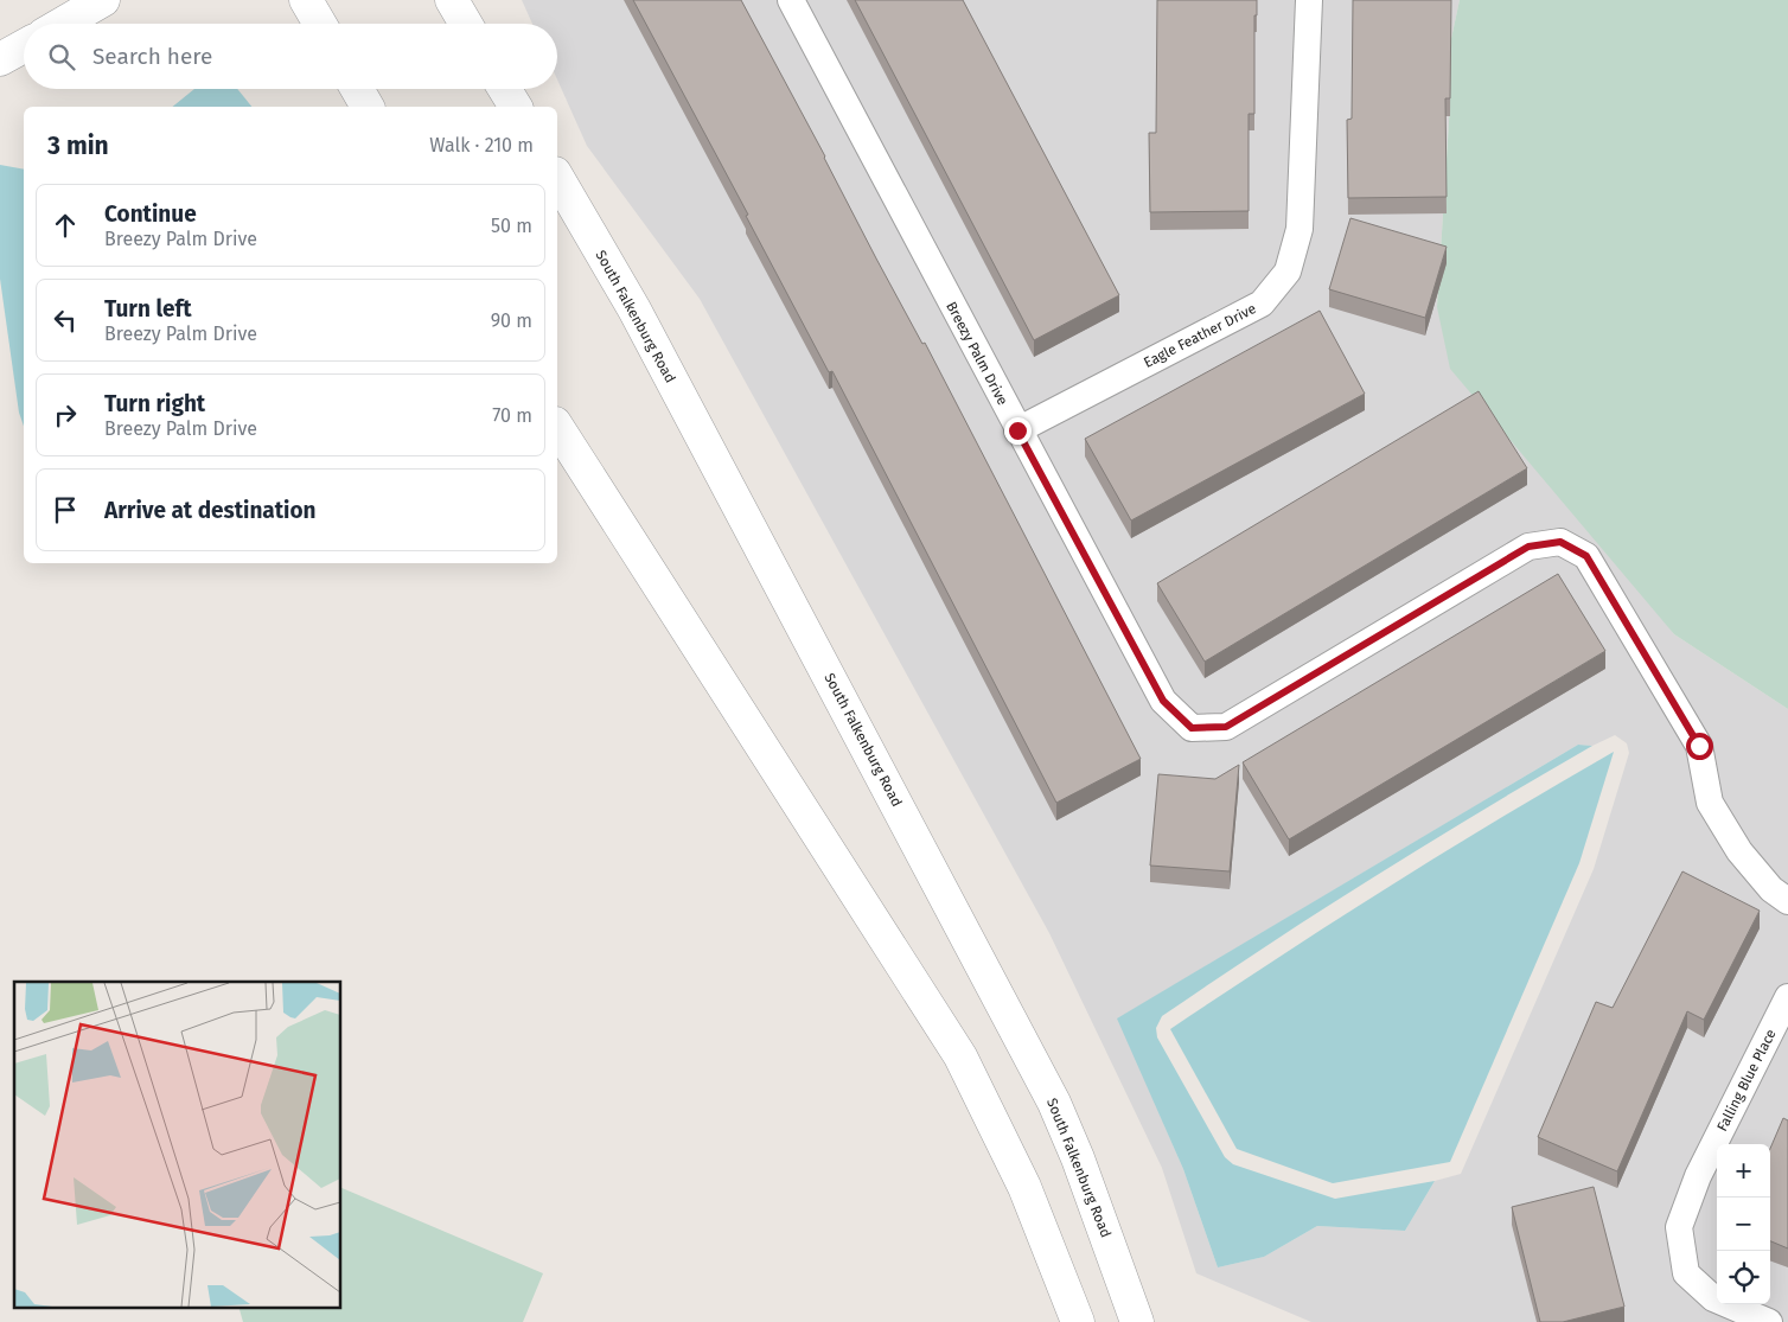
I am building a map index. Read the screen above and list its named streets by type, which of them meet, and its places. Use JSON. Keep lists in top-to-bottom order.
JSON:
{
  "streets": {
    "street": [
      "South Falkenburg Road",
      "Eagle Feather Drive",
      "Breezy Palm Drive",
      "Falling Blue Place"
    ]
  },
  "crossings": [
    ["Eagle Feather Drive", "Breezy Palm Drive"]
  ],
  "page": {
    "search": "Search here",
    "heading": ["3 min", "Walk · 210 m"],
    "list": [
      ["Continue", "Breezy Palm Drive", "50 m"],
      ["Turn left", "Breezy Palm Drive", "90 m"],
      ["Turn right", "Breezy Palm Drive", "70 m"],
      "Arrive at destination"
    ],
    "map_buttons": ["+", "−"]
  }
}
